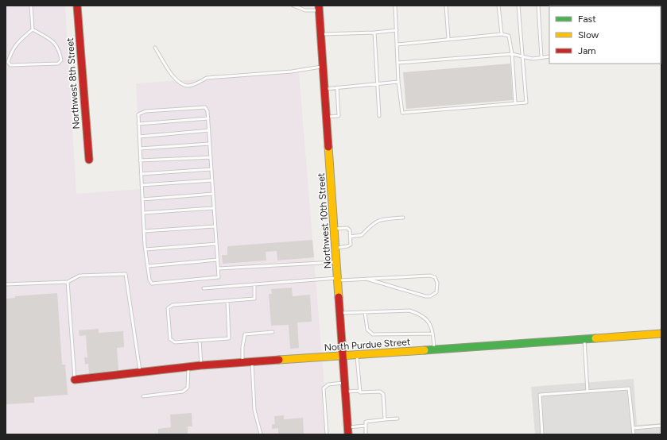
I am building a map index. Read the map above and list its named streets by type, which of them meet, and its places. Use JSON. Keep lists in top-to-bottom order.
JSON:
{
  "streets": {
    "street": ["Northwest 8th Street", "Northwest 10th Street", "North Purdue Street"]
  },
  "crossings": [
    ["Northwest 10th Street", "North Purdue Street"]
  ],
  "legend": ["Fast", "Slow", "Jam"]
}
